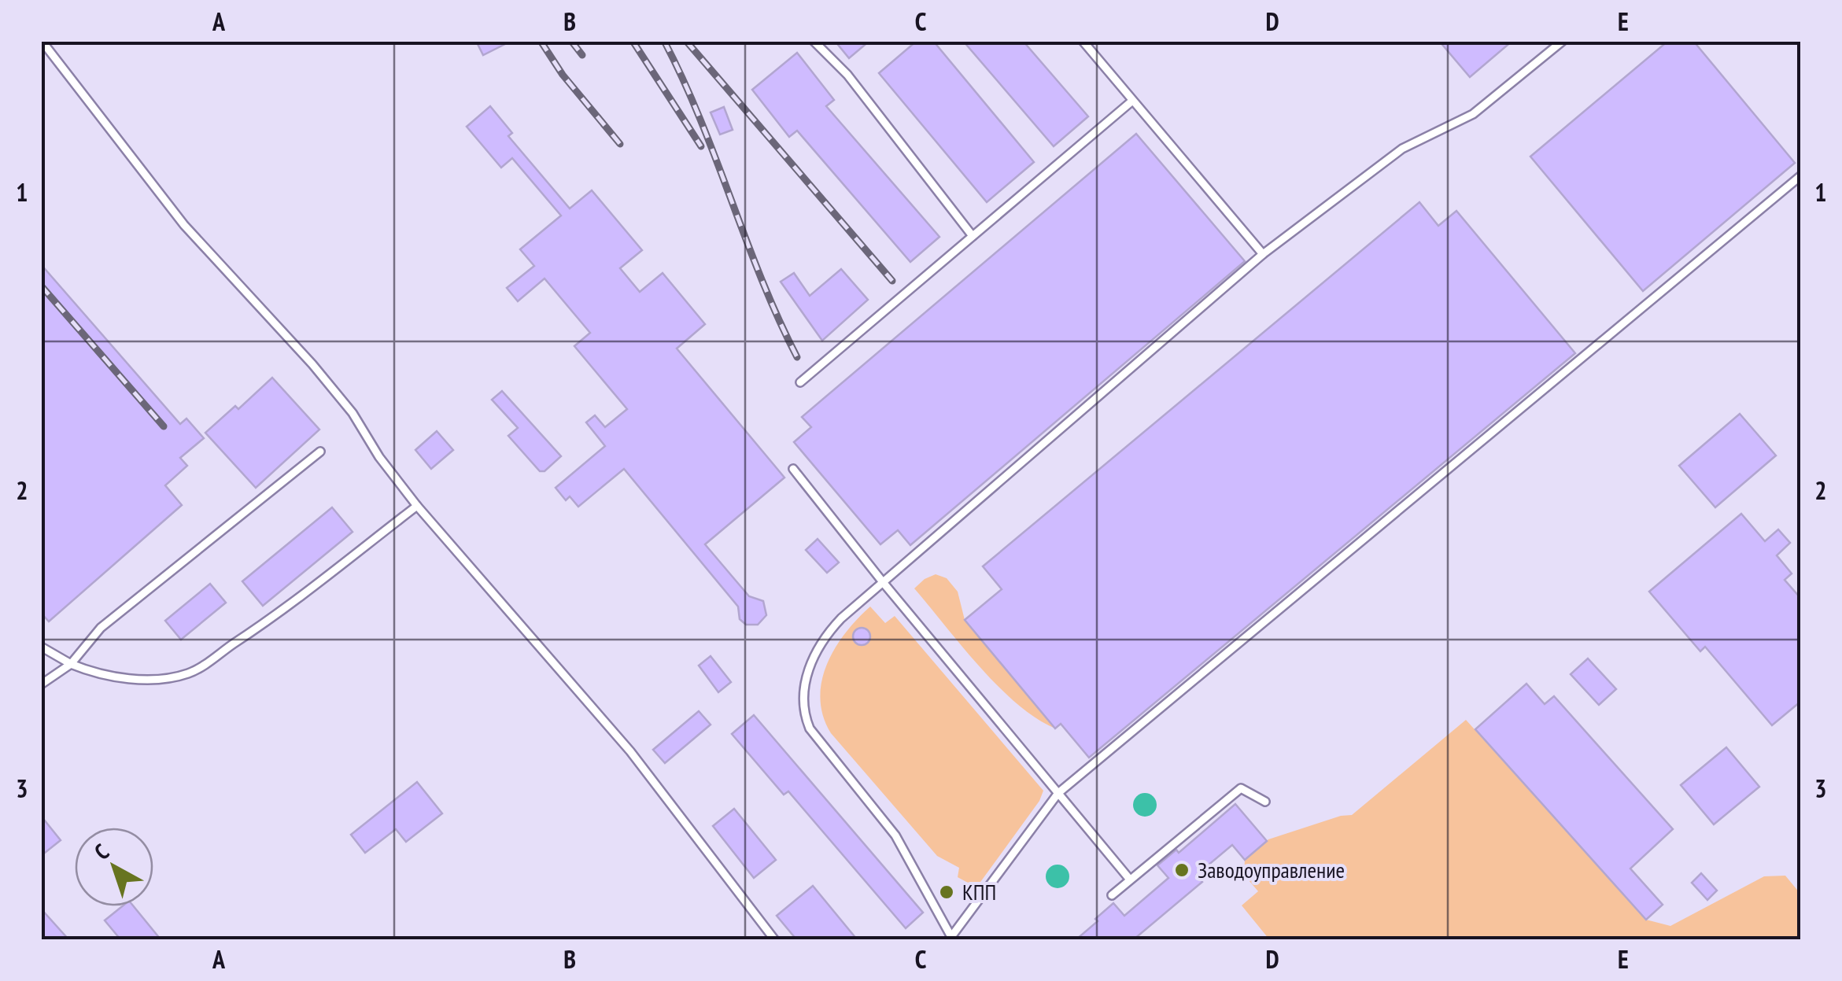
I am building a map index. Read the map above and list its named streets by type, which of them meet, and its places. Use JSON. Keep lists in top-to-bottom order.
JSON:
{
  "places": ["Заводоуправление", "КПП"],
  "north": "top left",
  "grid": {
    "columns": [
      "A",
      "B",
      "C",
      "D",
      "E"
    ],
    "rows": ["1", "2", "3"]
  }
}
